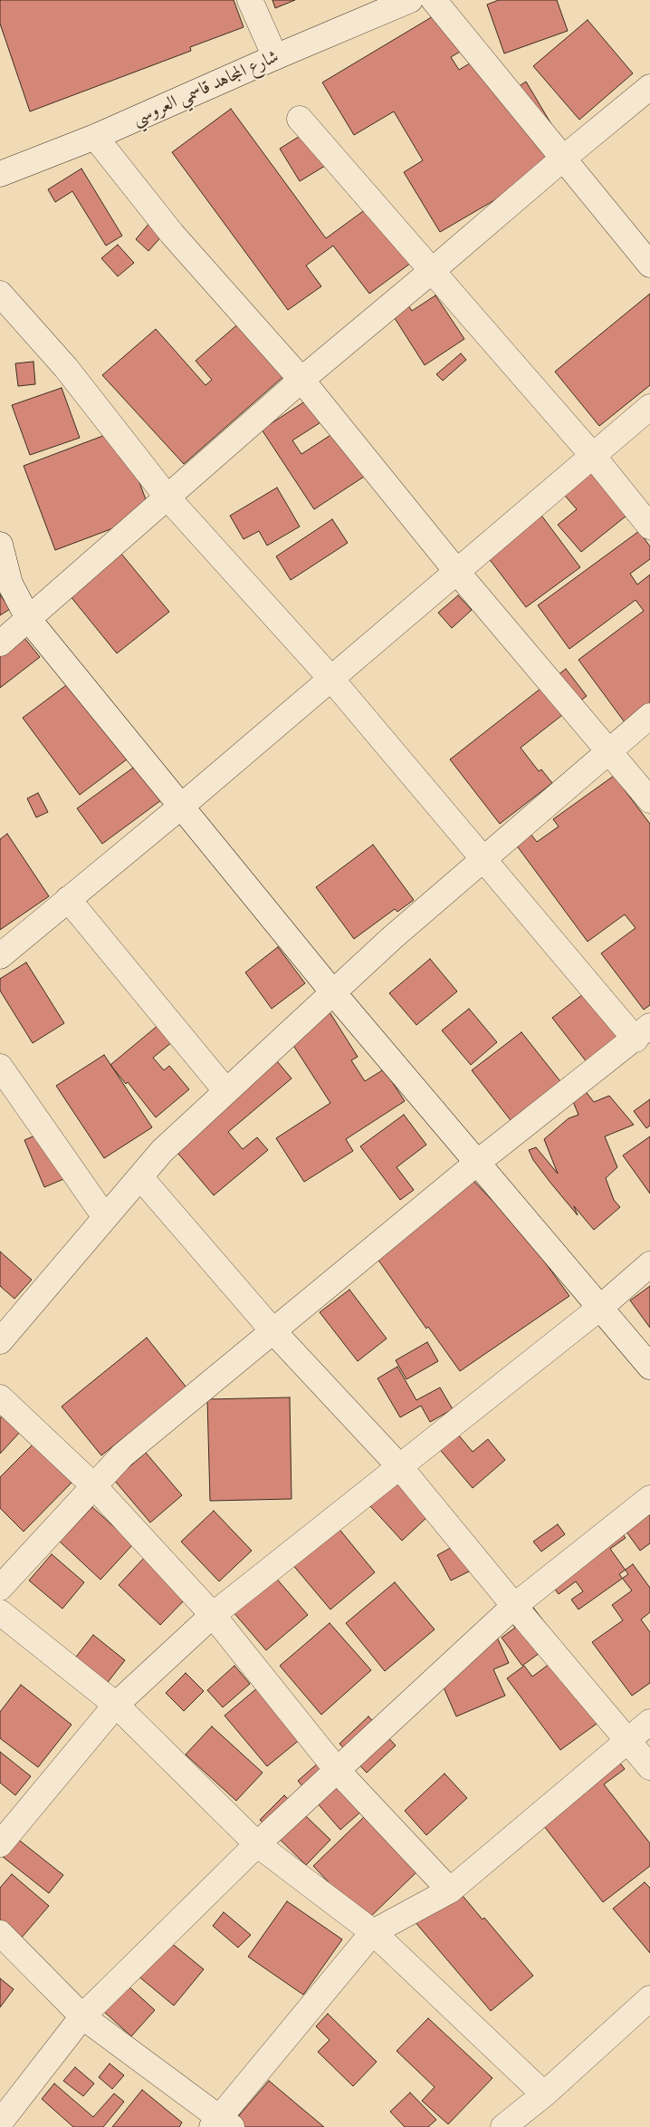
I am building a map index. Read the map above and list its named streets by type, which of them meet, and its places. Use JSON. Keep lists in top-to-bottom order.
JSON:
{
  "streets": {
    "street": ["شارع المجاهد قاسمي العروسي"]
  }
}
